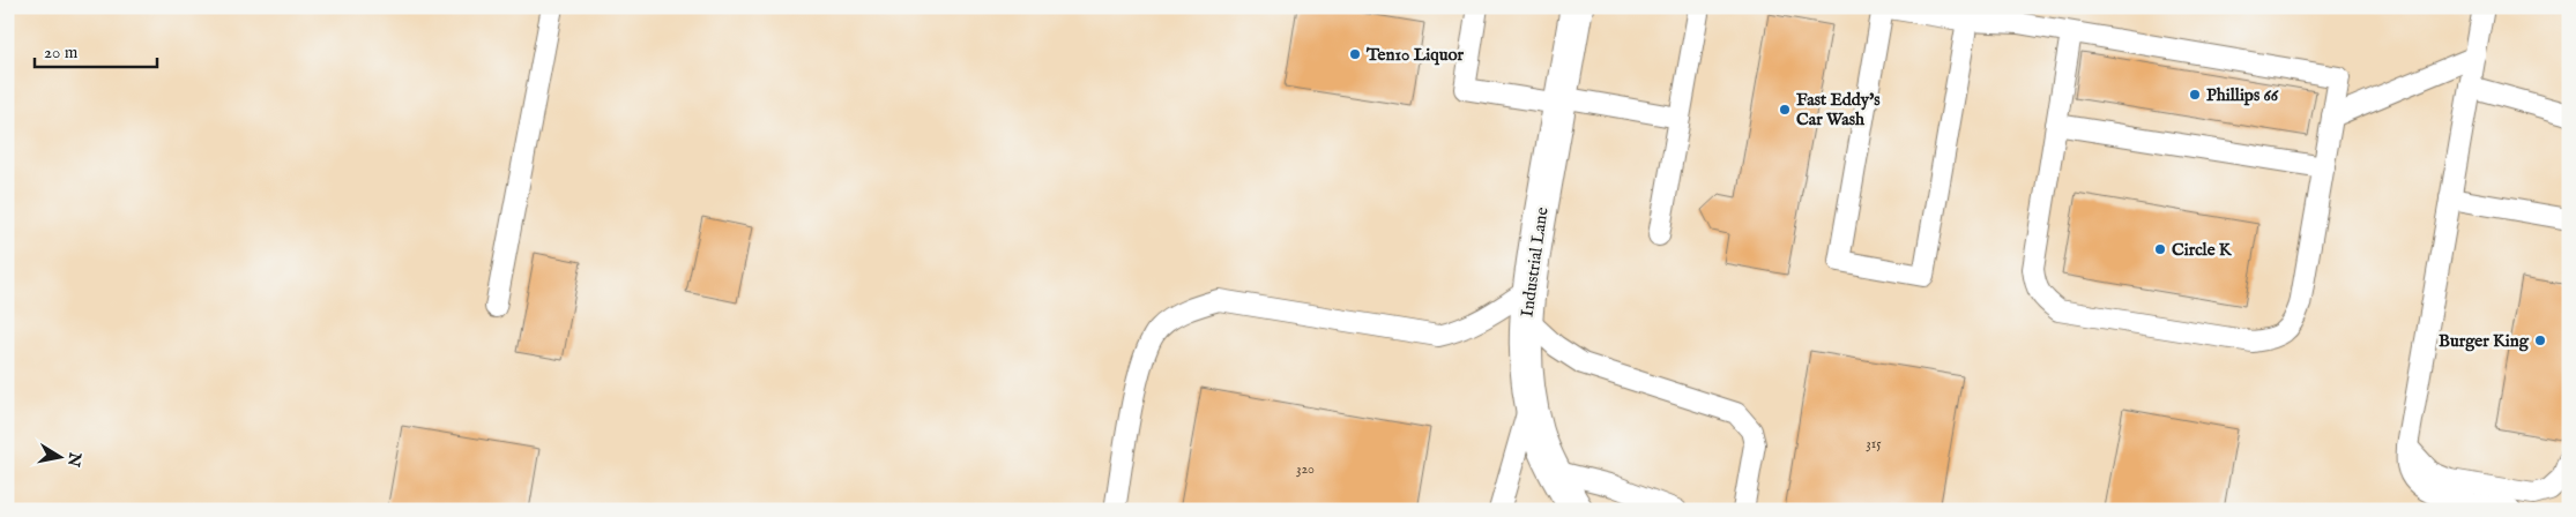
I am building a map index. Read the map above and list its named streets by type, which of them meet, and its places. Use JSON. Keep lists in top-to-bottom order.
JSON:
{
  "streets": {
    "street": ["Industrial Lane"]
  },
  "places": [
    "Ten10 Liquor",
    "Phillips 66",
    "Fast Eddy's Car Wash",
    "Circle K",
    "Burger King"
  ],
  "house_numbers": ["315", "320"],
  "scale_bar": "20 m",
  "north": "right"
}
